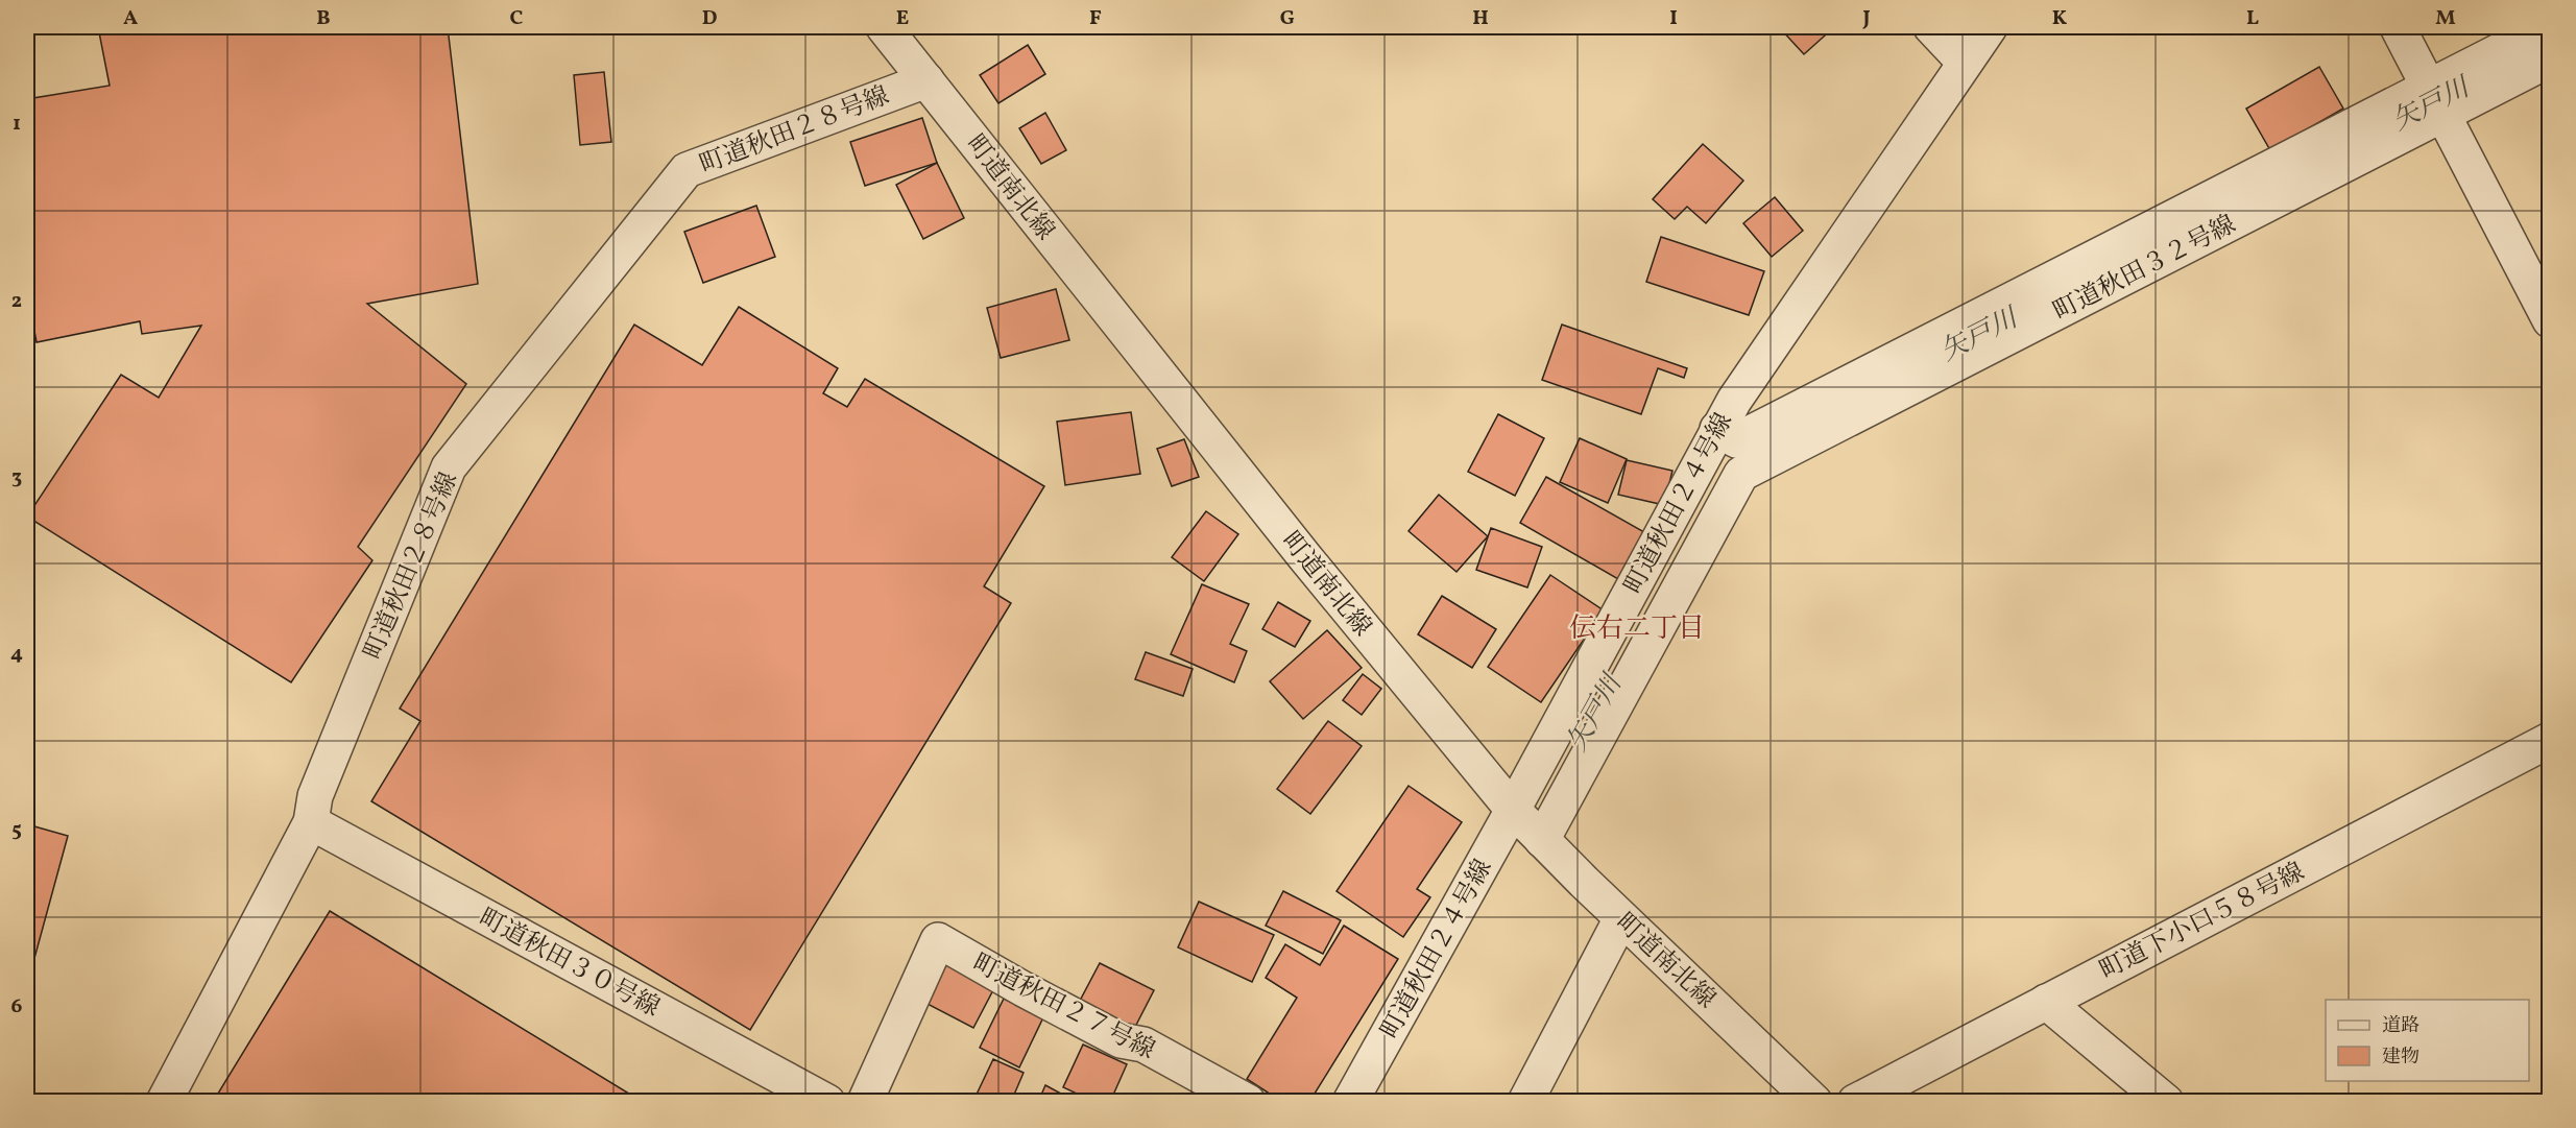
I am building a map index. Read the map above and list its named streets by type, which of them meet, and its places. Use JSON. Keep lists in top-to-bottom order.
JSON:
{
  "streets": {
    "street": [
      "町道秋田２８号線",
      "町道南北線",
      "町道秋田３２号線",
      "町道秋田２４号線",
      "町道下小口５８号線",
      "町道秋田３０号線",
      "町道秋田２７号線"
    ]
  },
  "crossings": [
    ["町道秋田２８号線", "町道南北線"],
    ["町道秋田２８号線", "町道秋田３０号線"],
    ["町道南北線", "町道秋田３２号線"],
    ["町道南北線", "町道秋田２４号線"]
  ],
  "districts": ["伝右二丁目"],
  "water": ["矢戸川"],
  "legend": ["道路", "建物"],
  "grid": {
    "columns": [
      "A",
      "B",
      "C",
      "D",
      "E",
      "F",
      "G",
      "H",
      "I",
      "J",
      "K",
      "L",
      "M"
    ],
    "rows": [
      "1",
      "2",
      "3",
      "4",
      "5",
      "6"
    ]
  }
}
